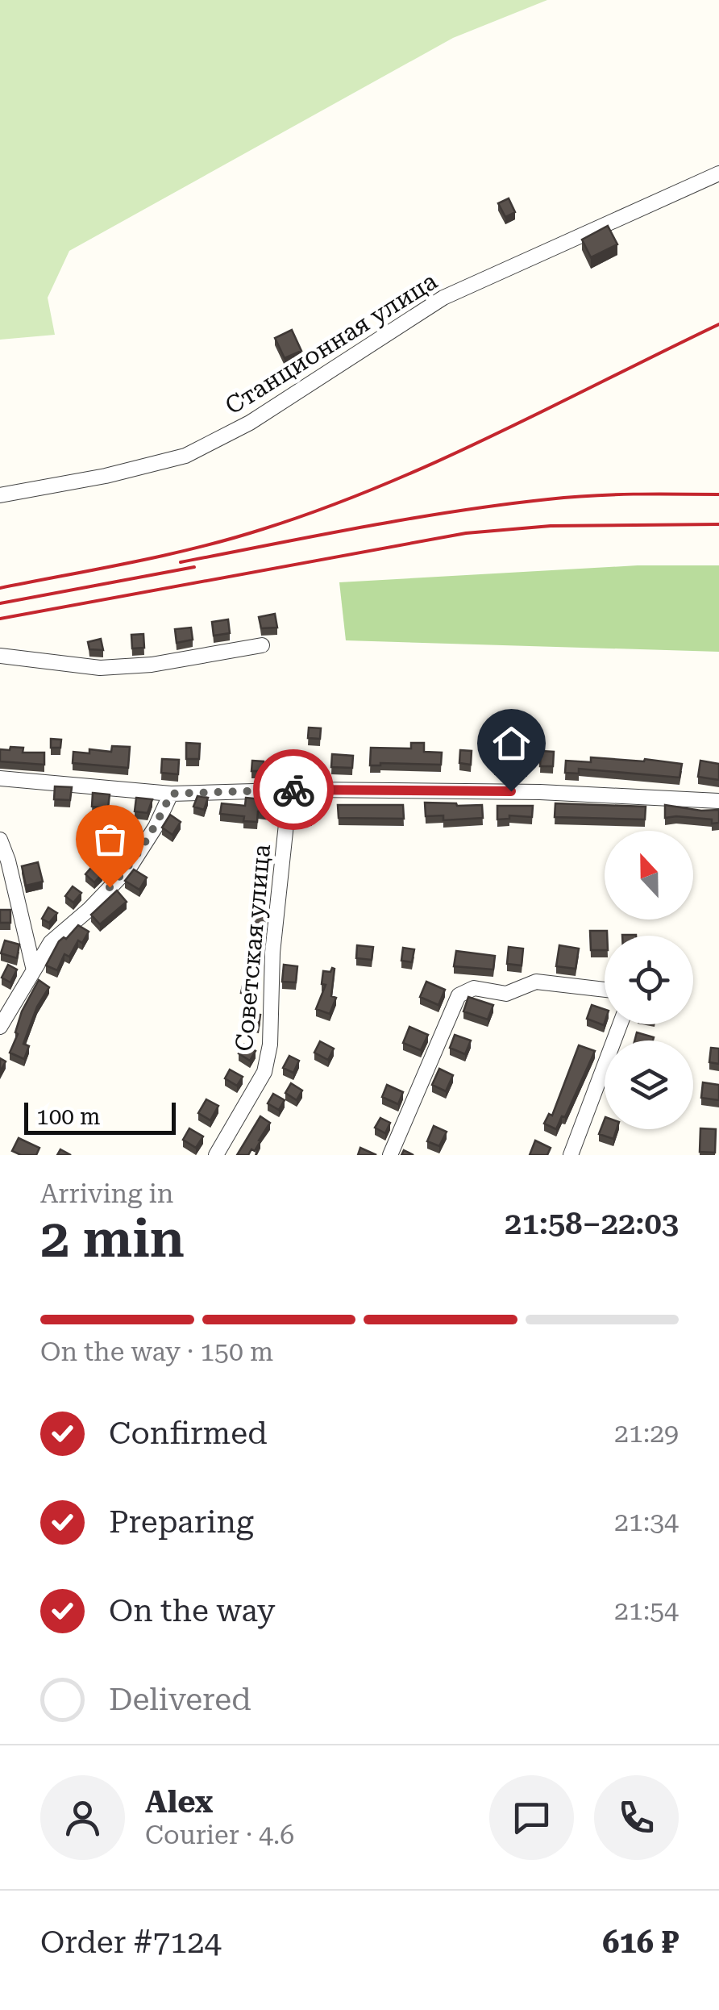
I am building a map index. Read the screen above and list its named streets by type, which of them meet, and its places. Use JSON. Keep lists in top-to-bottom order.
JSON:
{
  "streets": {
    "street": ["Станционная улица", "Советская улица"]
  },
  "scale_bar": "100 m",
  "north": "top",
  "page": {
    "scale": "100 m",
    "heading": ["2 min", "Arriving in", "21:58–22:03"],
    "panel": [
      "Alex",
      "Courier · 4.6",
      "Order #7124",
      "616 ₽"
    ],
    "bar": "On the way · 150 m",
    "list": [
      ["Confirmed", "21:29"],
      ["Preparing", "21:34"],
      ["On the way", "21:54"],
      "Delivered"
    ]
  }
}
